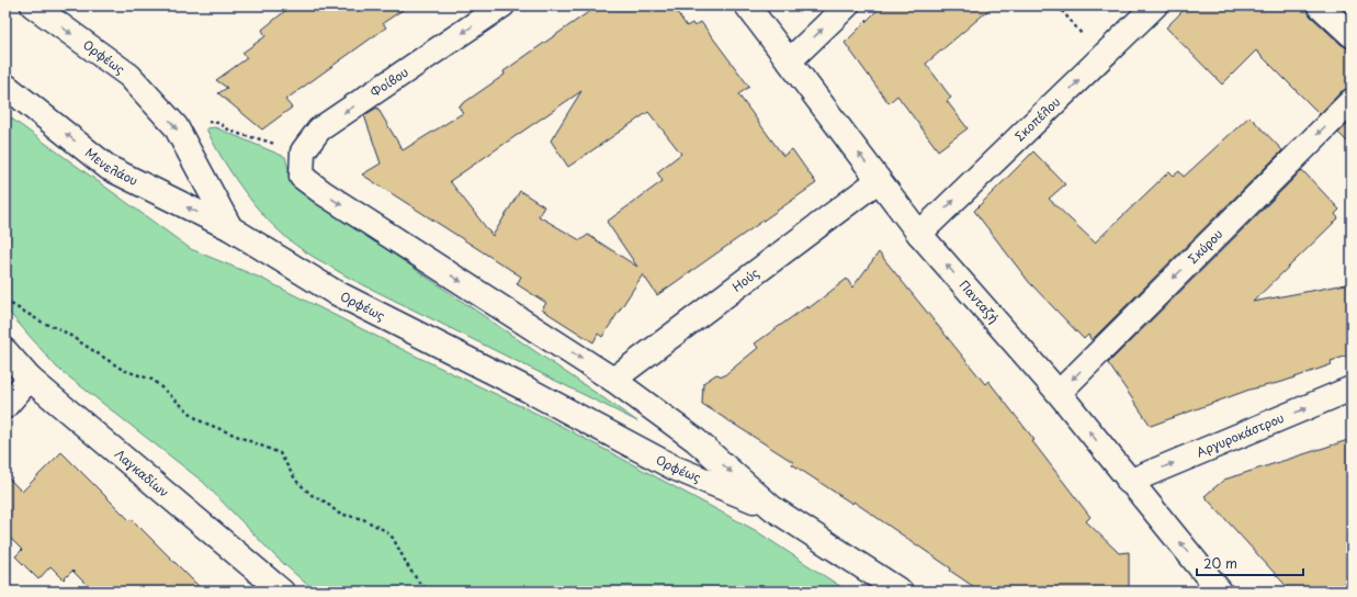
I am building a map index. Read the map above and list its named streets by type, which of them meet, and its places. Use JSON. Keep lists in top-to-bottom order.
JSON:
{
  "streets": {
    "street": [
      "Ορφέως",
      "Φοίβου",
      "Σκοπέλου",
      "Μενελάου",
      "Σκύρου",
      "Ηούς",
      "Πανταζή",
      "Αργυροκάστρου",
      "Λαγκαδίων"
    ]
  },
  "crossings": [
    ["Ορφέως", "Φοίβου"],
    ["Ορφέως", "Μενελάου"],
    ["Ορφέως", "Ηούς"],
    ["Σκοπέλου", "Πανταζή"],
    ["Σκύρου", "Πανταζή"],
    ["Ηούς", "Πανταζή"],
    ["Πανταζή", "Αργυροκάστρου"]
  ],
  "one_way": [
    "Φοίβου",
    "Σκοπέλου",
    "Μενελάου",
    "Σκύρου",
    "Πανταζή",
    "Αργυροκάστρου"
  ],
  "scale_bar": "20 m"
}
